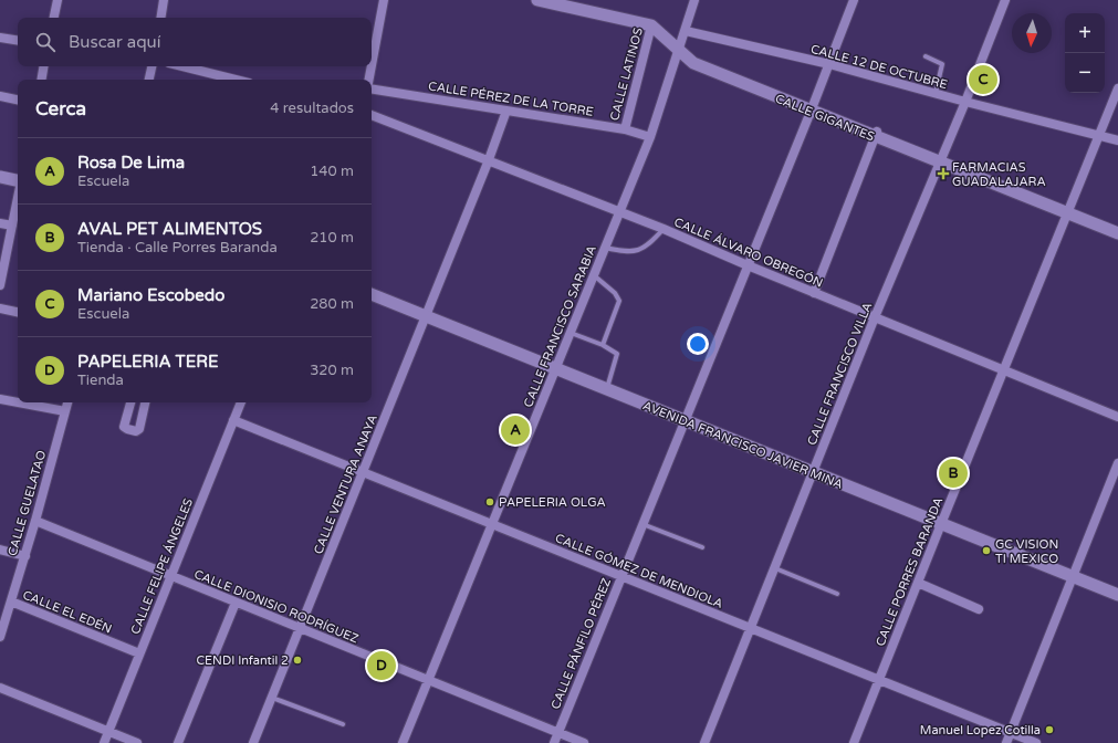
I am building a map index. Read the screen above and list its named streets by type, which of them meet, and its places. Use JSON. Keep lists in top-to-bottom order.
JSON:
{
  "streets": {
    "main road": ["CALLE GIGANTES", "AVENIDA FRANCISCO JAVIER MINA"],
    "street": [
      "CALLE 12 DE OCTUBRE",
      "CALLE LATINOS",
      "CALLE PÉREZ DE LA TORRE",
      "CALLE ÁLVARO OBREGÓN",
      "CALLE FRANCISCO SARABIA",
      "CALLE FRANCISCO VILLA",
      "CALLE VENTURA ANAYA",
      "CALLE GUELATAO",
      "CALLE FELIPE ÁNGELES",
      "CALLE GÓMEZ DE MENDIOLA",
      "CALLE PORRES BARANDA",
      "CALLE DIONISIO RODRÍGUEZ",
      "CALLE EL EDÉN",
      "CALLE PÁNFILO PÉREZ"
    ]
  },
  "crossings": [
    ["CALLE 12 DE OCTUBRE", "CALLE FRANCISCO SARABIA"],
    ["CALLE 12 DE OCTUBRE", "CALLE FRANCISCO VILLA"],
    ["CALLE 12 DE OCTUBRE", "CALLE PORRES BARANDA"],
    ["CALLE 12 DE OCTUBRE", "CALLE PÁNFILO PÉREZ"],
    ["CALLE LATINOS", "CALLE PÉREZ DE LA TORRE"],
    ["CALLE LATINOS", "CALLE GIGANTES"],
    ["CALLE PÉREZ DE LA TORRE", "CALLE FRANCISCO SARABIA"],
    ["CALLE PÉREZ DE LA TORRE", "CALLE VENTURA ANAYA"],
    ["CALLE GIGANTES", "CALLE FRANCISCO SARABIA"],
    ["CALLE GIGANTES", "CALLE FRANCISCO VILLA"],
    ["CALLE GIGANTES", "CALLE PORRES BARANDA"],
    ["CALLE GIGANTES", "CALLE PÁNFILO PÉREZ"],
    ["CALLE ÁLVARO OBREGÓN", "CALLE FRANCISCO SARABIA"],
    ["CALLE ÁLVARO OBREGÓN", "CALLE FRANCISCO VILLA"],
    ["CALLE ÁLVARO OBREGÓN", "CALLE VENTURA ANAYA"],
    ["CALLE ÁLVARO OBREGÓN", "CALLE PORRES BARANDA"],
    ["CALLE ÁLVARO OBREGÓN", "CALLE PÁNFILO PÉREZ"],
    ["CALLE FRANCISCO SARABIA", "AVENIDA FRANCISCO JAVIER MINA"],
    ["CALLE FRANCISCO SARABIA", "CALLE GÓMEZ DE MENDIOLA"],
    ["CALLE FRANCISCO SARABIA", "CALLE DIONISIO RODRÍGUEZ"],
    ["CALLE FRANCISCO VILLA", "AVENIDA FRANCISCO JAVIER MINA"],
    ["CALLE FRANCISCO VILLA", "CALLE GÓMEZ DE MENDIOLA"],
    ["AVENIDA FRANCISCO JAVIER MINA", "CALLE VENTURA ANAYA"],
    ["AVENIDA FRANCISCO JAVIER MINA", "CALLE PORRES BARANDA"],
    ["AVENIDA FRANCISCO JAVIER MINA", "CALLE PÁNFILO PÉREZ"],
    ["CALLE VENTURA ANAYA", "CALLE GÓMEZ DE MENDIOLA"],
    ["CALLE VENTURA ANAYA", "CALLE DIONISIO RODRÍGUEZ"],
    ["CALLE GUELATAO", "CALLE DIONISIO RODRÍGUEZ"],
    ["CALLE GUELATAO", "CALLE EL EDÉN"],
    ["CALLE FELIPE ÁNGELES", "CALLE GÓMEZ DE MENDIOLA"],
    ["CALLE FELIPE ÁNGELES", "CALLE DIONISIO RODRÍGUEZ"],
    ["CALLE FELIPE ÁNGELES", "CALLE EL EDÉN"],
    ["CALLE GÓMEZ DE MENDIOLA", "CALLE PORRES BARANDA"],
    ["CALLE GÓMEZ DE MENDIOLA", "CALLE PÁNFILO PÉREZ"],
    ["CALLE DIONISIO RODRÍGUEZ", "CALLE PÁNFILO PÉREZ"]
  ],
  "places": {
    "health": ["FARMACIAS GUADALAJARA"],
    "other": [
      "PAPELERIA OLGA",
      "GC VISION TI MEXICO",
      "CENDI Infantil 2",
      "Manuel Lopez Cotilla"
    ]
  },
  "north": "bottom",
  "page": {
    "map_buttons": ["+", "−"],
    "search": "Buscar aquí",
    "pins": [
      "C",
      "A",
      "B",
      "D"
    ],
    "heading": ["Cerca", "4 resultados"],
    "list": [
      {
        "mark": "A",
        "name": "Rosa De Lima",
        "note": "Escuela",
        "value": "140 m"
      },
      {
        "mark": "B",
        "name": "AVAL PET ALIMENTOS",
        "note": "Tienda · Calle Porres Baranda",
        "value": "210 m"
      },
      {
        "mark": "C",
        "name": "Mariano Escobedo",
        "note": "Escuela",
        "value": "280 m"
      },
      {
        "mark": "D",
        "name": "PAPELERIA TERE",
        "note": "Tienda",
        "value": "320 m"
      }
    ]
  }
}
